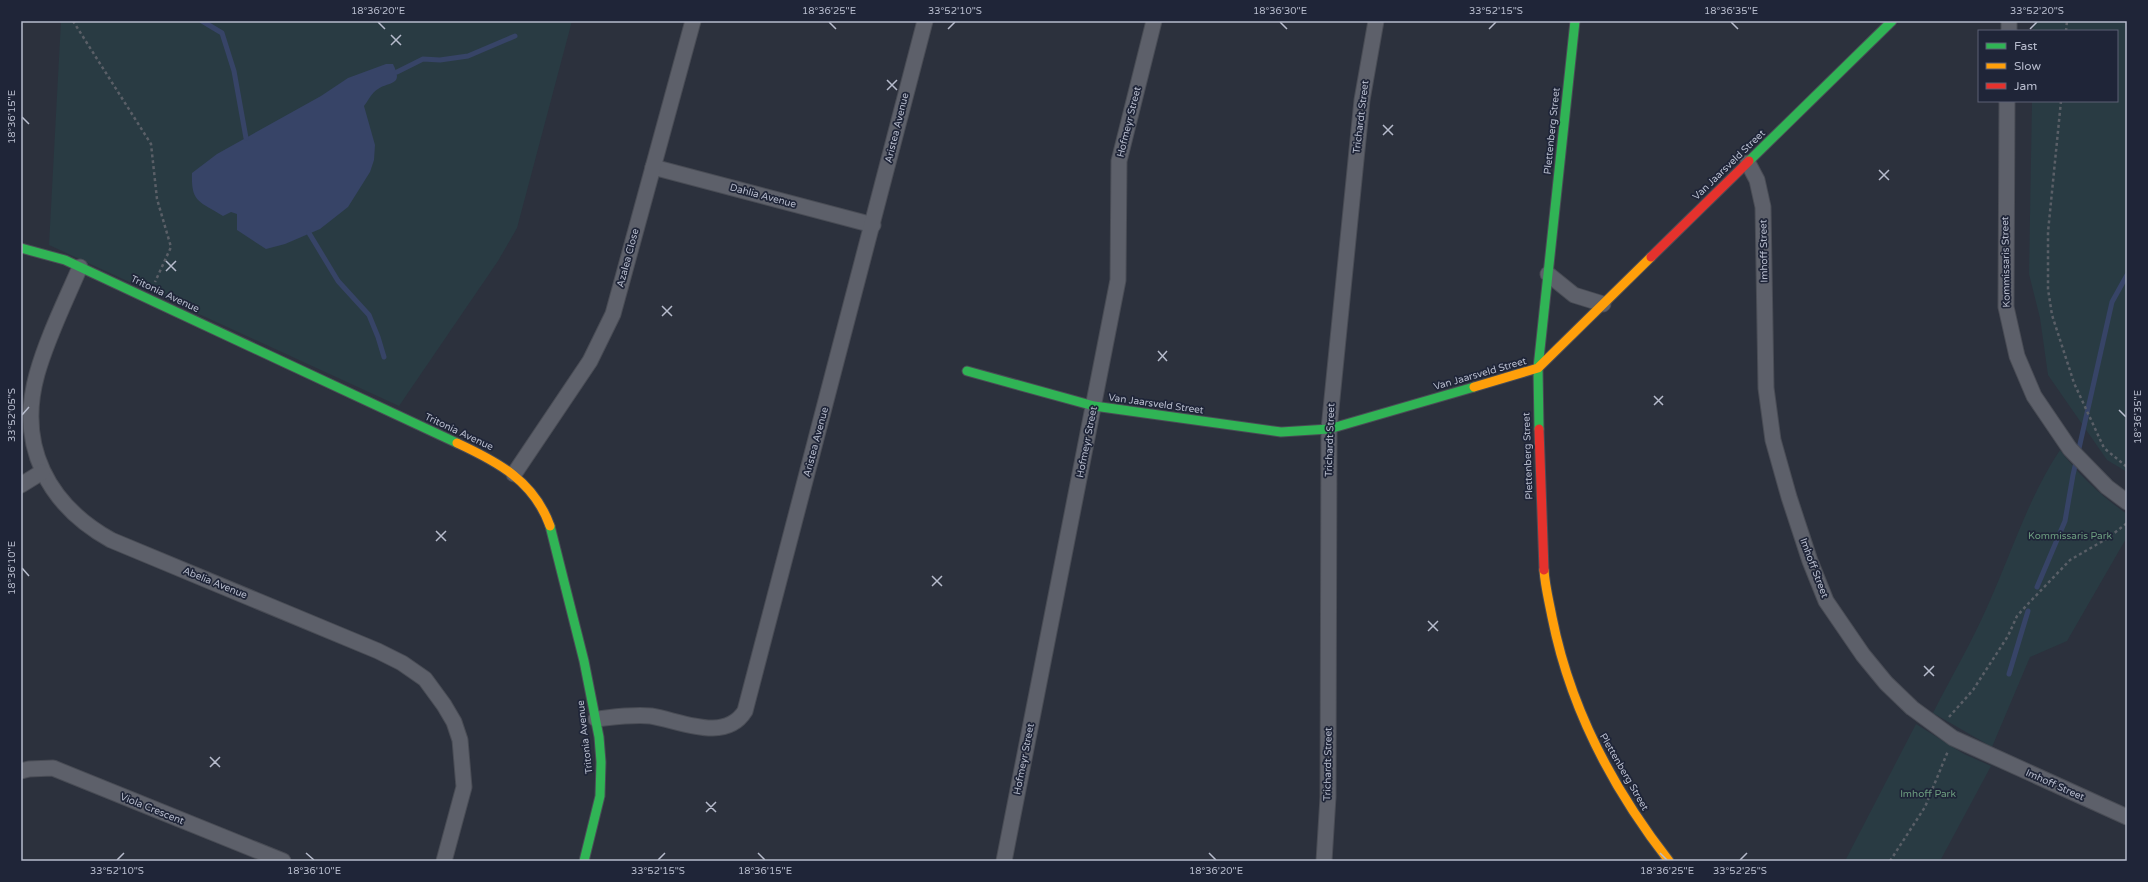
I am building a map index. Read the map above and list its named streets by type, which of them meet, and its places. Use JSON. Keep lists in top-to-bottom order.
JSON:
{
  "streets": {
    "street": [
      "Trichardt Street",
      "Hofmeyr Street",
      "Aristea Avenue",
      "Plettenberg Street",
      "Van Jaarsveld Street",
      "Dahlia Avenue",
      "Imhoff Street",
      "Azalea Close",
      "Kommissaris Street",
      "Tritonia Avenue",
      "Abelia Avenue",
      "Viola Crescent"
    ]
  },
  "crossings": [
    ["Trichardt Street", "Van Jaarsveld Street"],
    ["Hofmeyr Street", "Van Jaarsveld Street"],
    ["Aristea Avenue", "Dahlia Avenue"],
    ["Aristea Avenue", "Tritonia Avenue"],
    ["Plettenberg Street", "Van Jaarsveld Street"],
    ["Van Jaarsveld Street", "Imhoff Street"],
    ["Dahlia Avenue", "Azalea Close"],
    ["Azalea Close", "Tritonia Avenue"],
    ["Tritonia Avenue", "Abelia Avenue"]
  ],
  "parks": ["Kommissaris Park", "Imhoff Park"],
  "legend": ["Fast", "Slow", "Jam"],
  "coordinates": [
    "18°36'20\"E",
    "18°36'25\"E",
    "33°52'10\"S",
    "18°36'30\"E",
    "33°52'15\"S",
    "18°36'35\"E",
    "33°52'20\"S",
    "18°36'15\"E",
    "33°52'05\"S",
    "18°36'10\"E",
    "33°52'25\"S"
  ]
}
